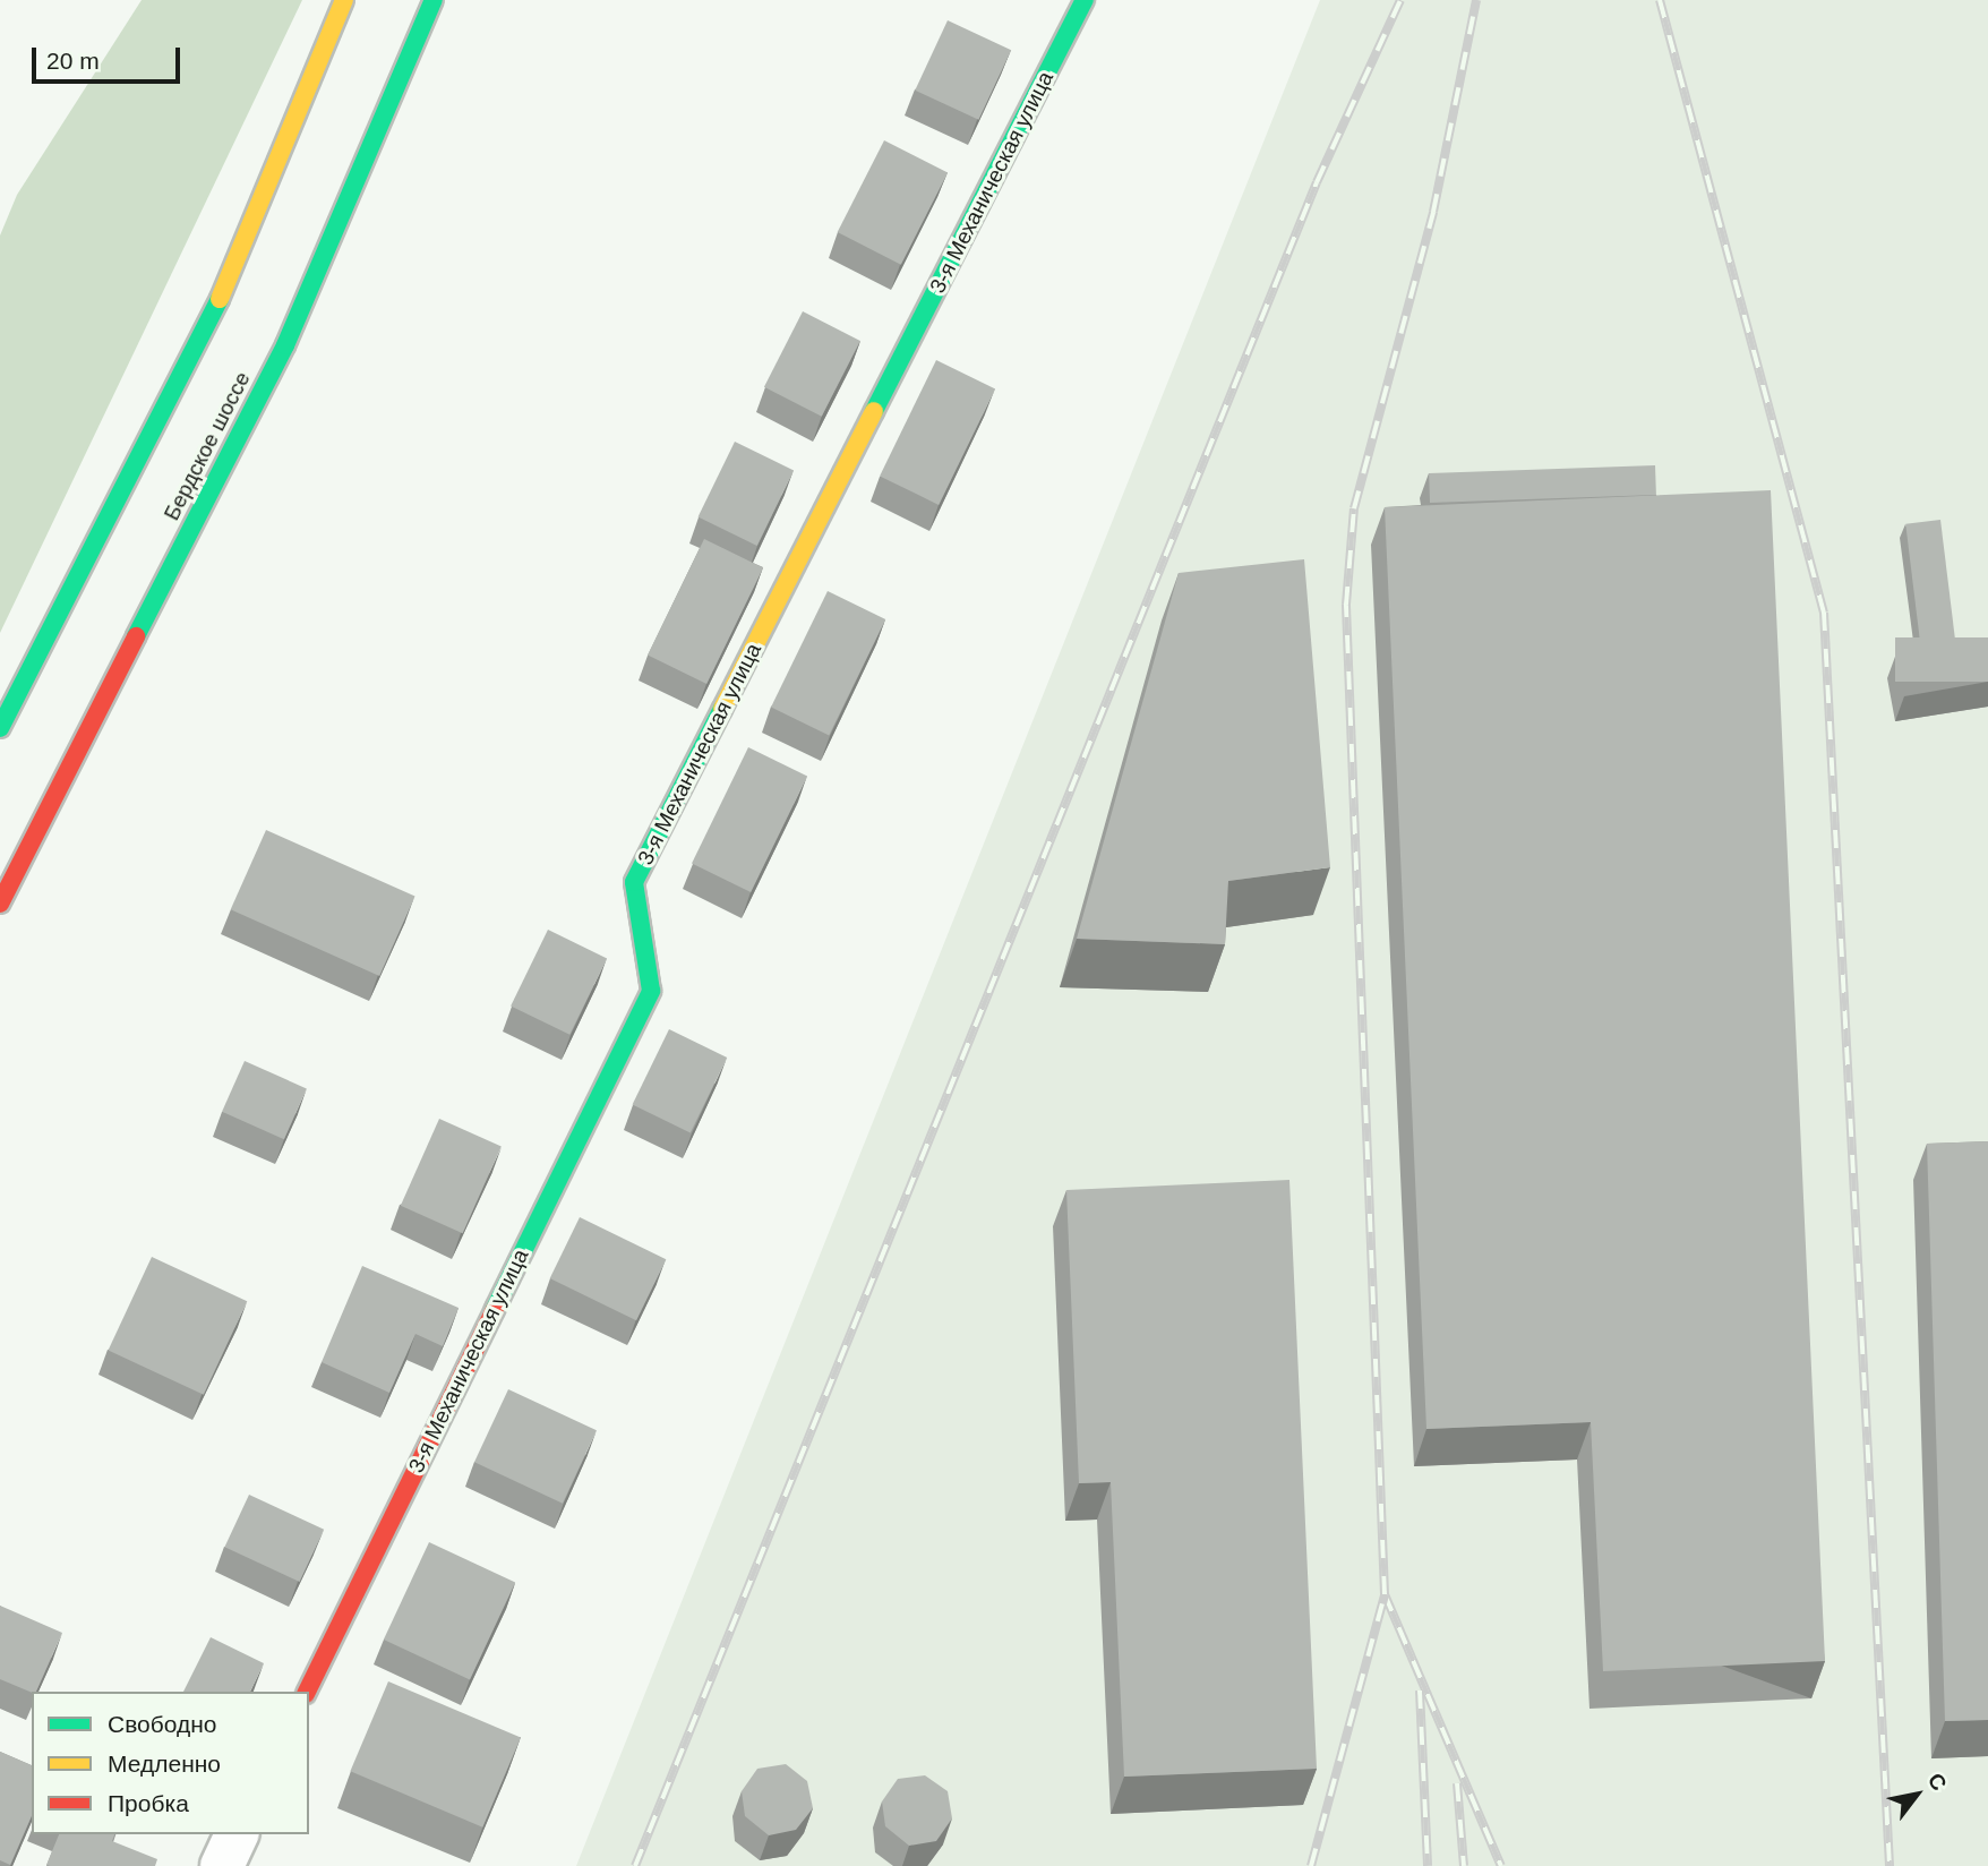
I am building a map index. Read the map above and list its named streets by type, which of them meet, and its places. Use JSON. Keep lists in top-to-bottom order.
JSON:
{
  "streets": {
    "main road": ["3-я Механическая улица", "Бердское шоссе"]
  },
  "legend": ["Свободно", "Медленно", "Пробка"],
  "scale_bar": "20 m",
  "north": "top right"
}
